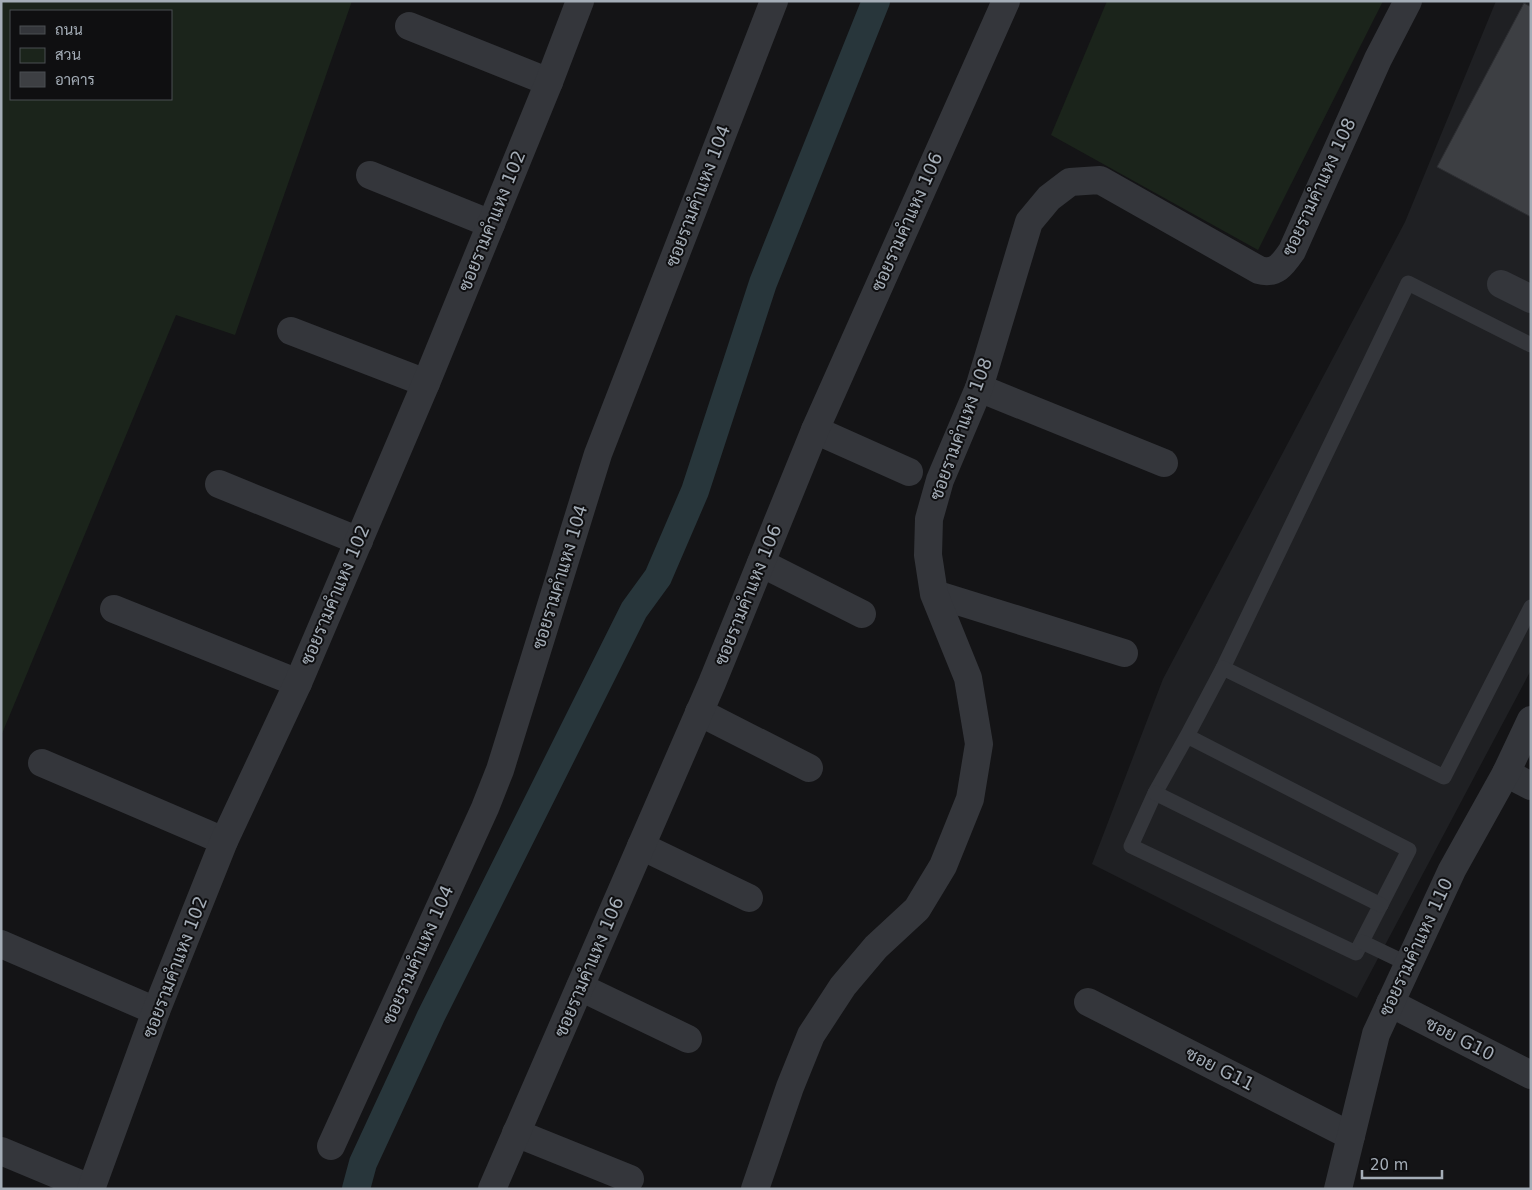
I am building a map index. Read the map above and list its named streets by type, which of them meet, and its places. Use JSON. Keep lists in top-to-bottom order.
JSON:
{
  "streets": {
    "street": [
      "ซอยรามคำแหง 108",
      "ซอยรามคําแหง 104",
      "ซอยรามคําแหง 102",
      "ซอยรามคําแหง 106",
      "ซอยรามคำแหง 110",
      "ซอย G10",
      "ซอย G11"
    ]
  },
  "crossings": [
    ["ซอยรามคำแหง 110", "ซอย G10"],
    ["ซอยรามคำแหง 110", "ซอย G11"]
  ],
  "legend": ["ถนน", "สวน", "อาคาร"],
  "scale_bar": "20 m"
}
